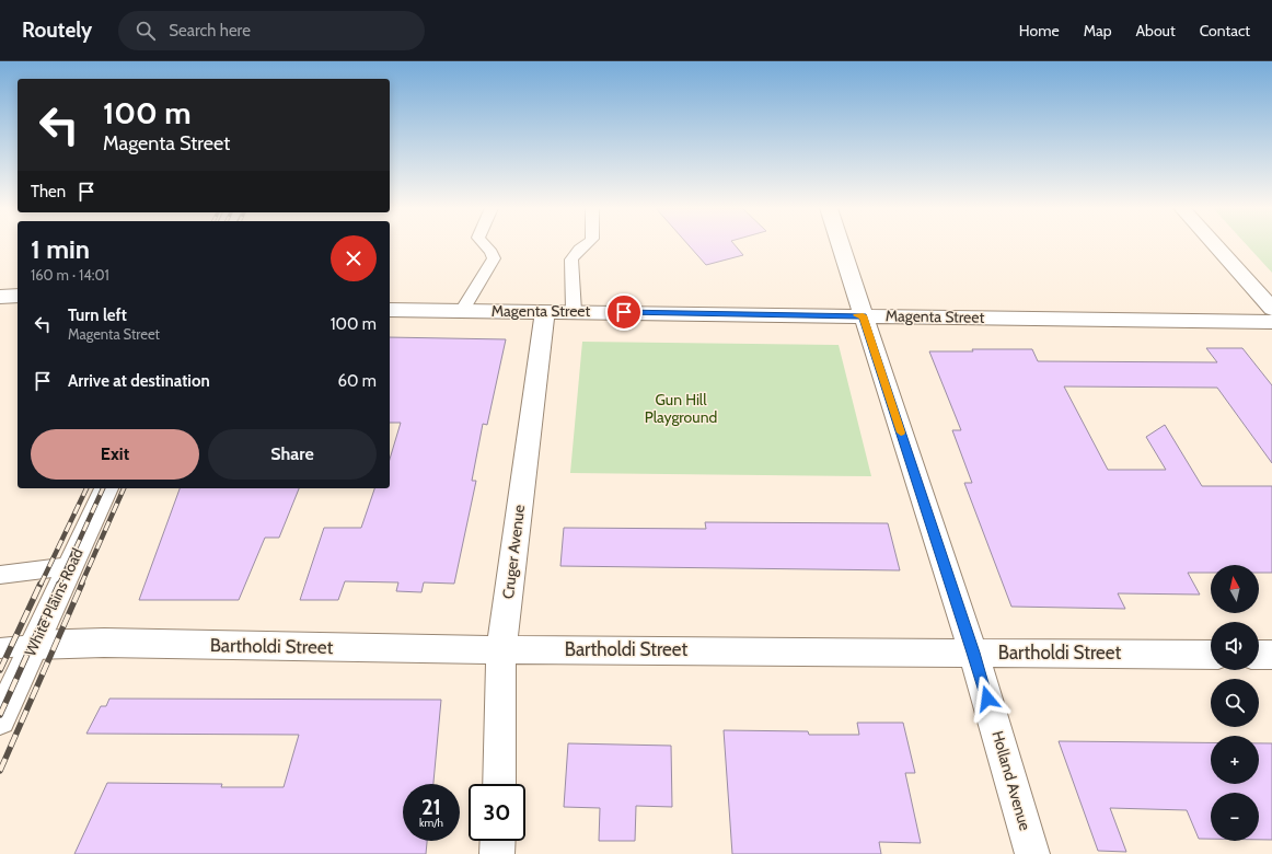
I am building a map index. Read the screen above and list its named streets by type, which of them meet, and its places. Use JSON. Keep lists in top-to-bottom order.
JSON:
{
  "streets": {
    "street": [
      "Magenta Street",
      "Cruger Avenue",
      "White Plains Road",
      "Bartholdi Street",
      "Holland Avenue"
    ]
  },
  "crossings": [
    ["Magenta Street", "Cruger Avenue"],
    ["Magenta Street", "Holland Avenue"],
    ["Cruger Avenue", "Bartholdi Street"],
    ["White Plains Road", "Bartholdi Street"],
    ["Bartholdi Street", "Holland Avenue"]
  ],
  "parks": ["Gun Hill Playground"],
  "north": "top",
  "page": {
    "header": "Routely",
    "search": "Search here",
    "nav": [
      "Home",
      "Map",
      "About",
      "Contact"
    ],
    "turn": ["100 m", "Magenta Street"],
    "then": "Then",
    "heading": ["1 min", "160 m · 14:01"],
    "list": [
      {
        "name": "Turn left",
        "note": "Magenta Street",
        "value": "100 m"
      },
      {
        "name": "Arrive at destination",
        "value": "60 m"
      }
    ],
    "buttons": ["Exit", "Share"],
    "map_buttons": ["+", "−"],
    "speed": "21 km/h",
    "limit": "30"
  }
}
